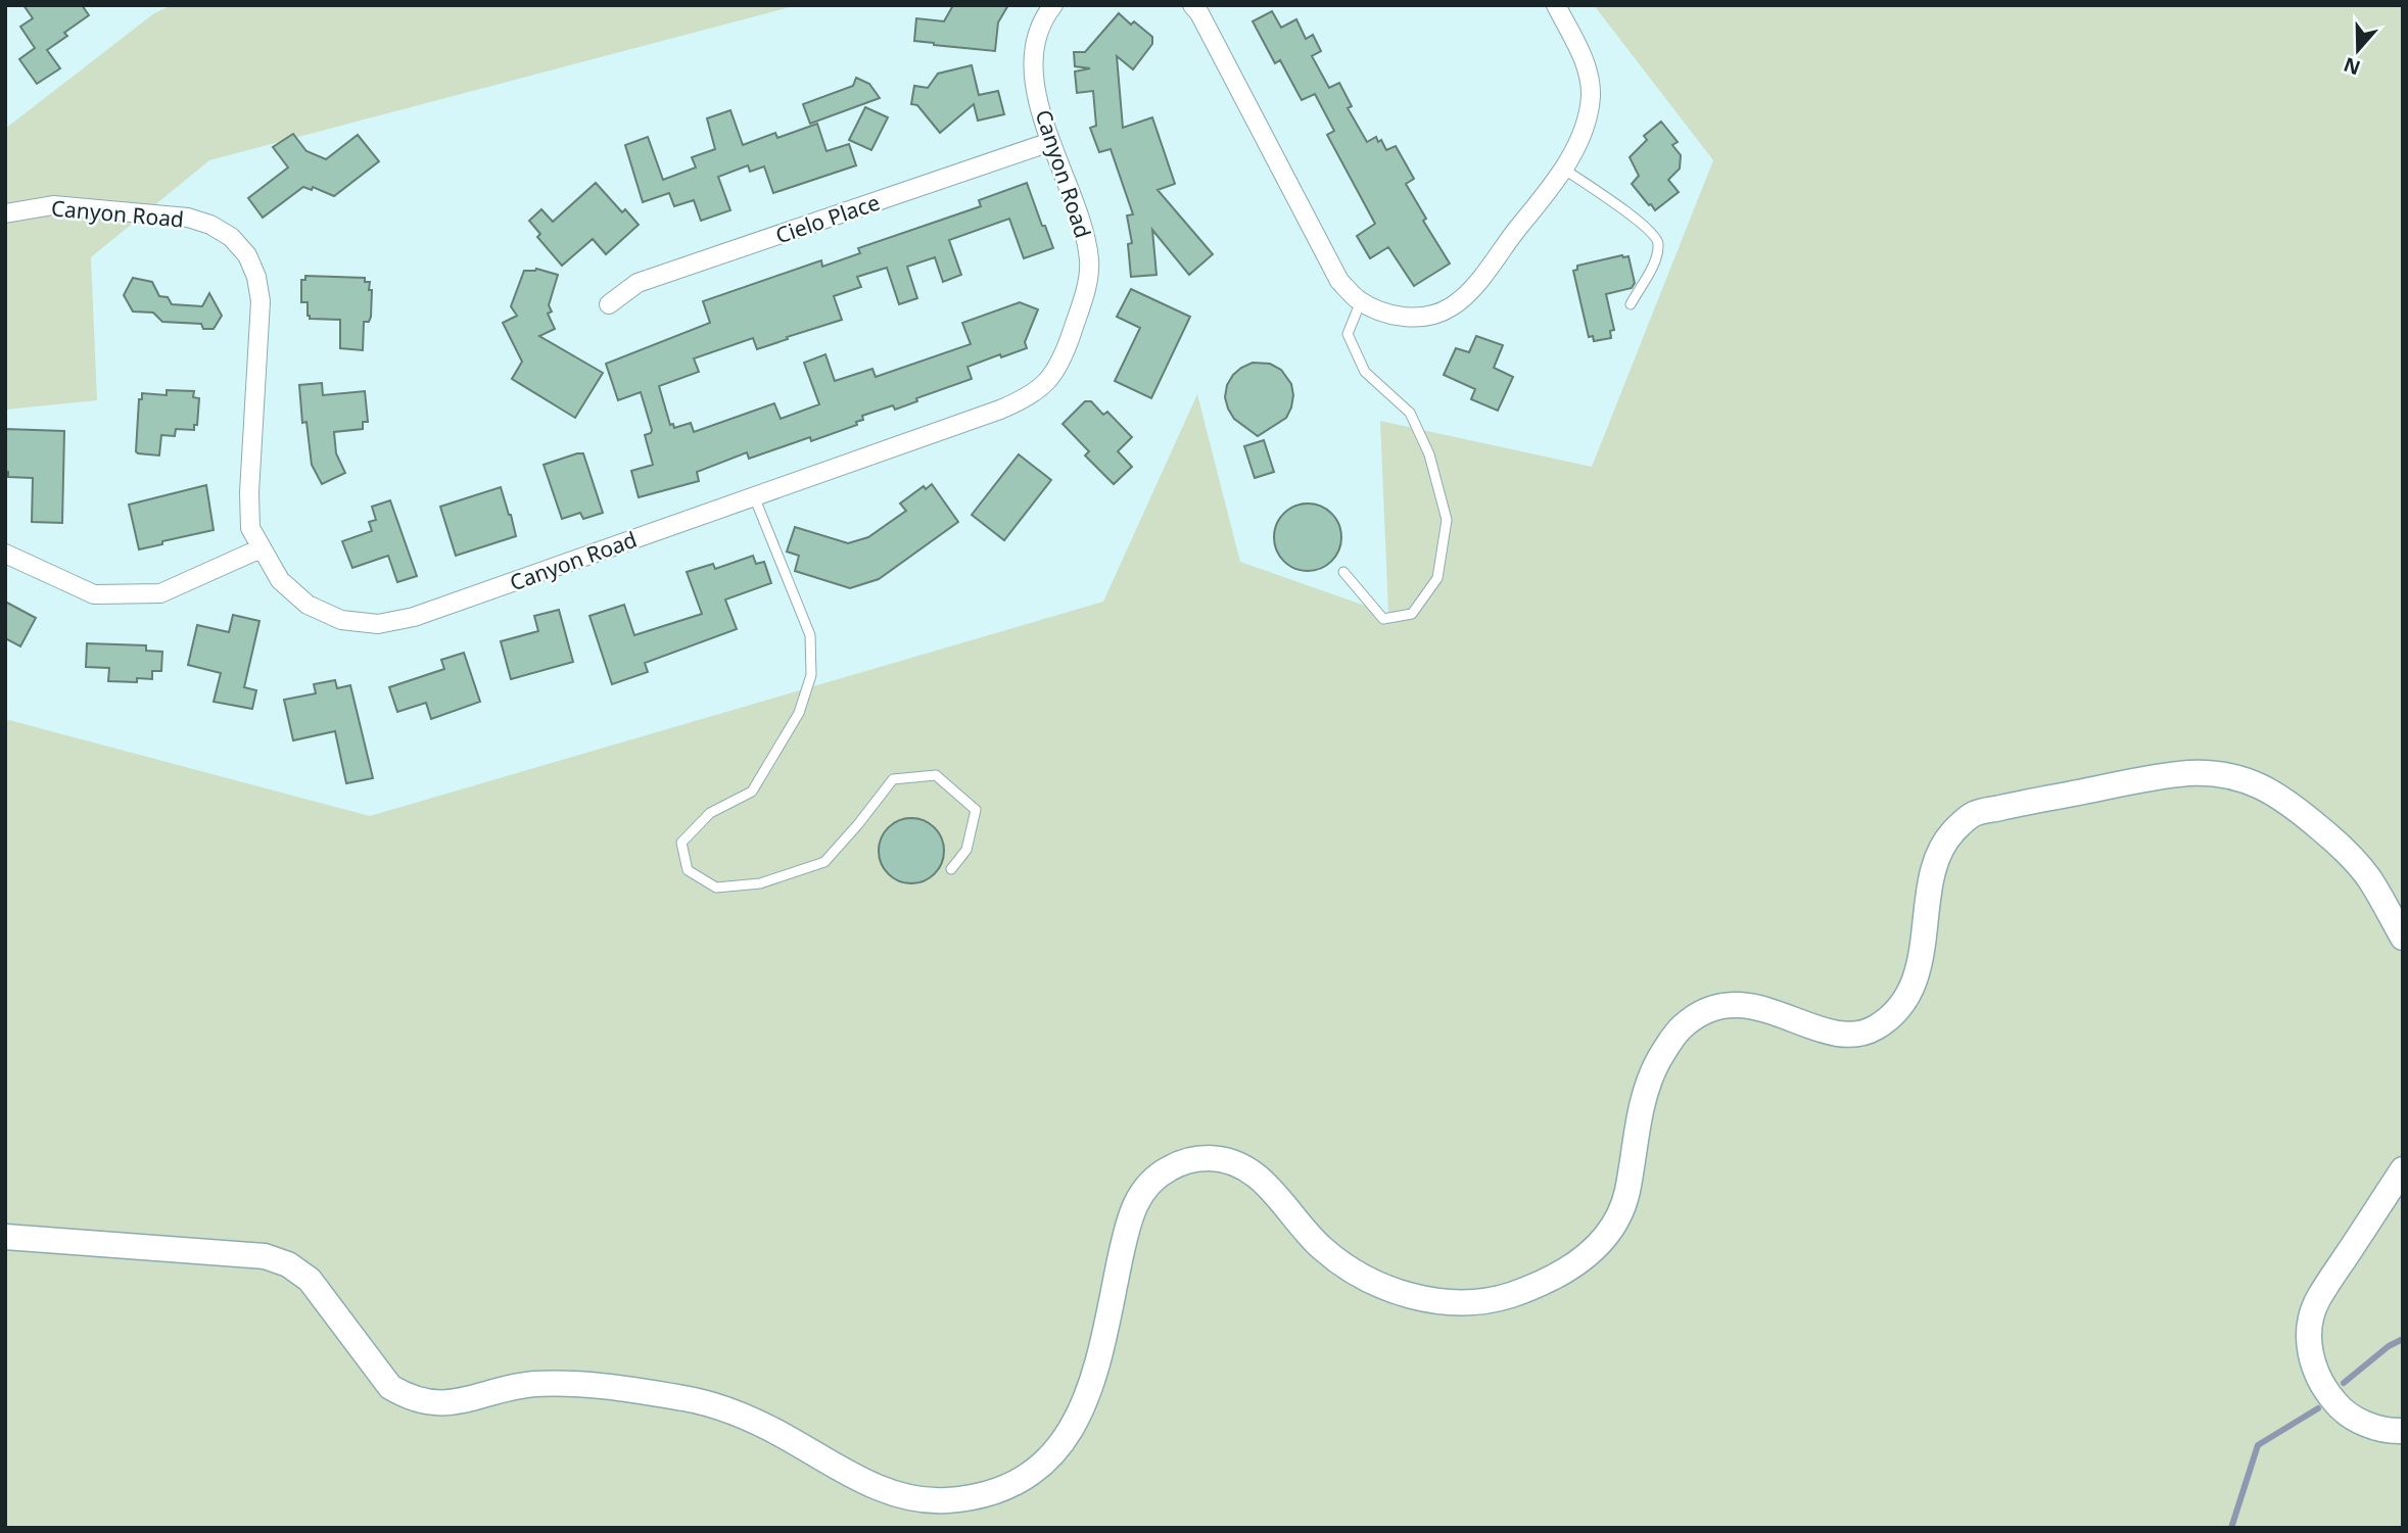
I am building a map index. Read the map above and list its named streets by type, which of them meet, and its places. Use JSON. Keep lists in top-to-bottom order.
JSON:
{
  "streets": {
    "street": ["Canyon Road", "Cielo Place"]
  },
  "crossings": [
    ["Canyon Road", "Cielo Place"]
  ],
  "north": "bottom"
}
